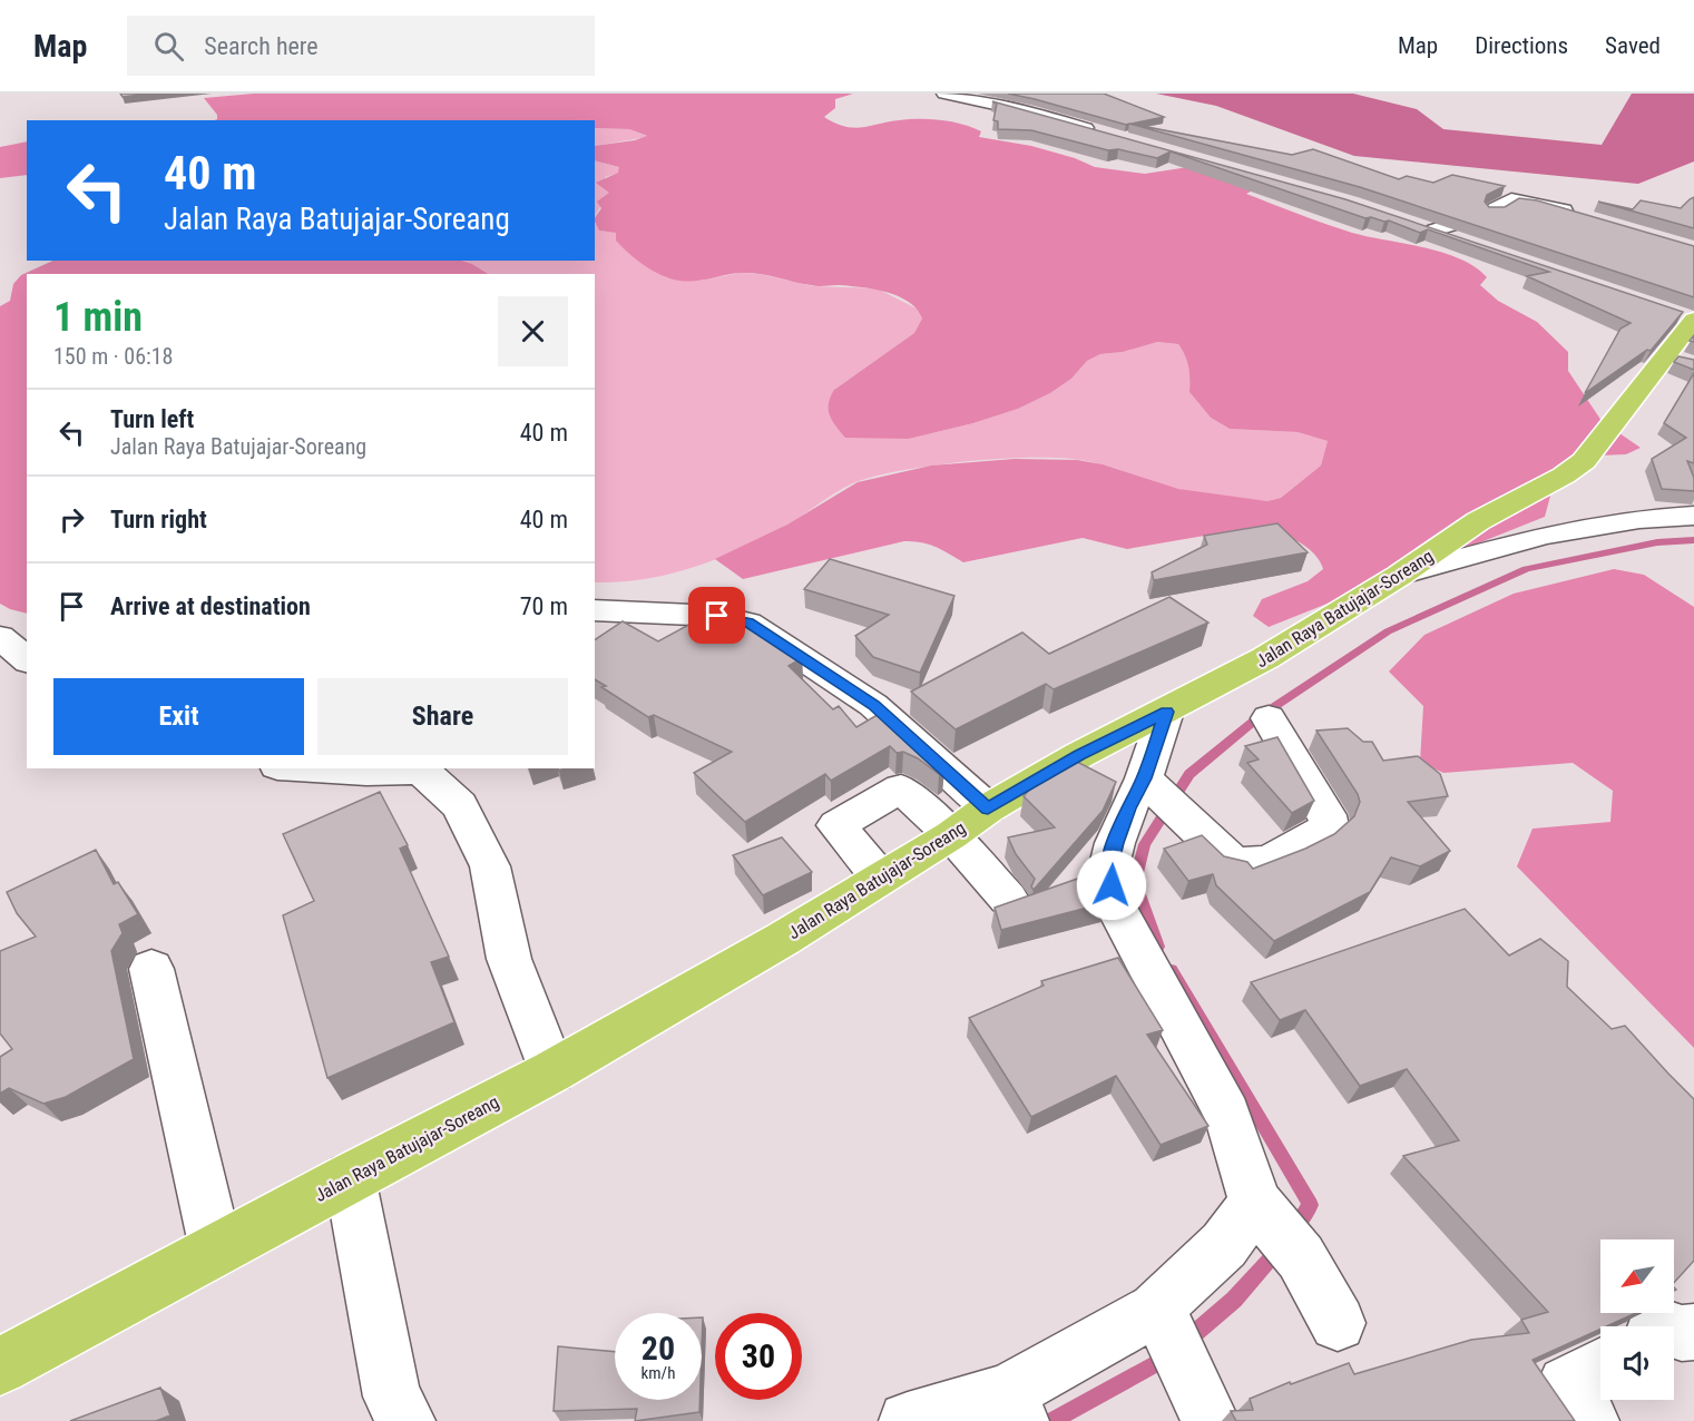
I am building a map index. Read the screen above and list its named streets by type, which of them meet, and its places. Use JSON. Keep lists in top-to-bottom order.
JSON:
{
  "streets": {
    "highway": ["Jalan Raya Batujajar-Soreang"]
  },
  "north": "bottom left",
  "page": {
    "header": "Map",
    "search": "Search here",
    "nav": ["Map", "Directions", "Saved"],
    "turn": ["40 m", "Jalan Raya Batujajar-Soreang"],
    "heading": ["1 min", "150 m · 06:18"],
    "list": [
      {
        "name": "Turn left",
        "note": "Jalan Raya Batujajar-Soreang",
        "value": "40 m"
      },
      {
        "name": "Turn right",
        "value": "40 m"
      },
      {
        "name": "Arrive at destination",
        "value": "70 m"
      }
    ],
    "buttons": ["Exit", "Share"],
    "speed": "20 km/h",
    "limit": "30"
  }
}
